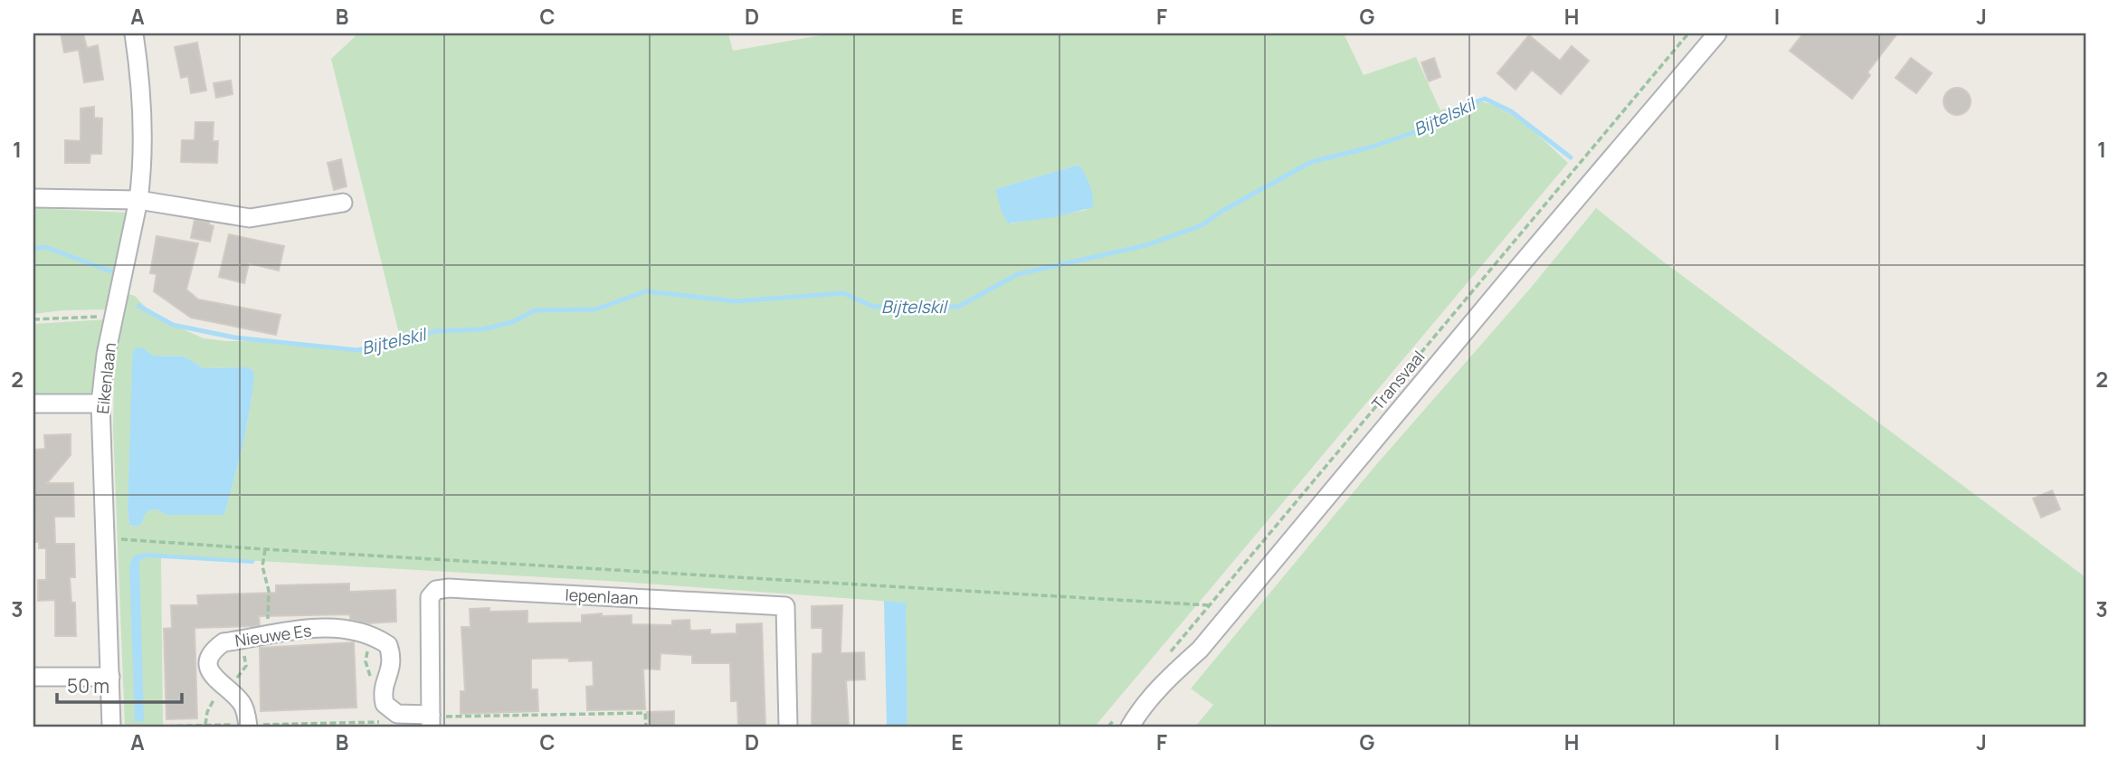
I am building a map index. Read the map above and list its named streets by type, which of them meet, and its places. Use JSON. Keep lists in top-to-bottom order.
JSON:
{
  "streets": {
    "street": [
      "Eikenlaan",
      "Transvaal",
      "Iepenlaan",
      "Nieuwe Es"
    ]
  },
  "water": ["Bijtelskil"],
  "scale_bar": "50 m",
  "grid": {
    "columns": [
      "A",
      "B",
      "C",
      "D",
      "E",
      "F",
      "G",
      "H",
      "I",
      "J"
    ],
    "rows": ["1", "2", "3"]
  }
}
